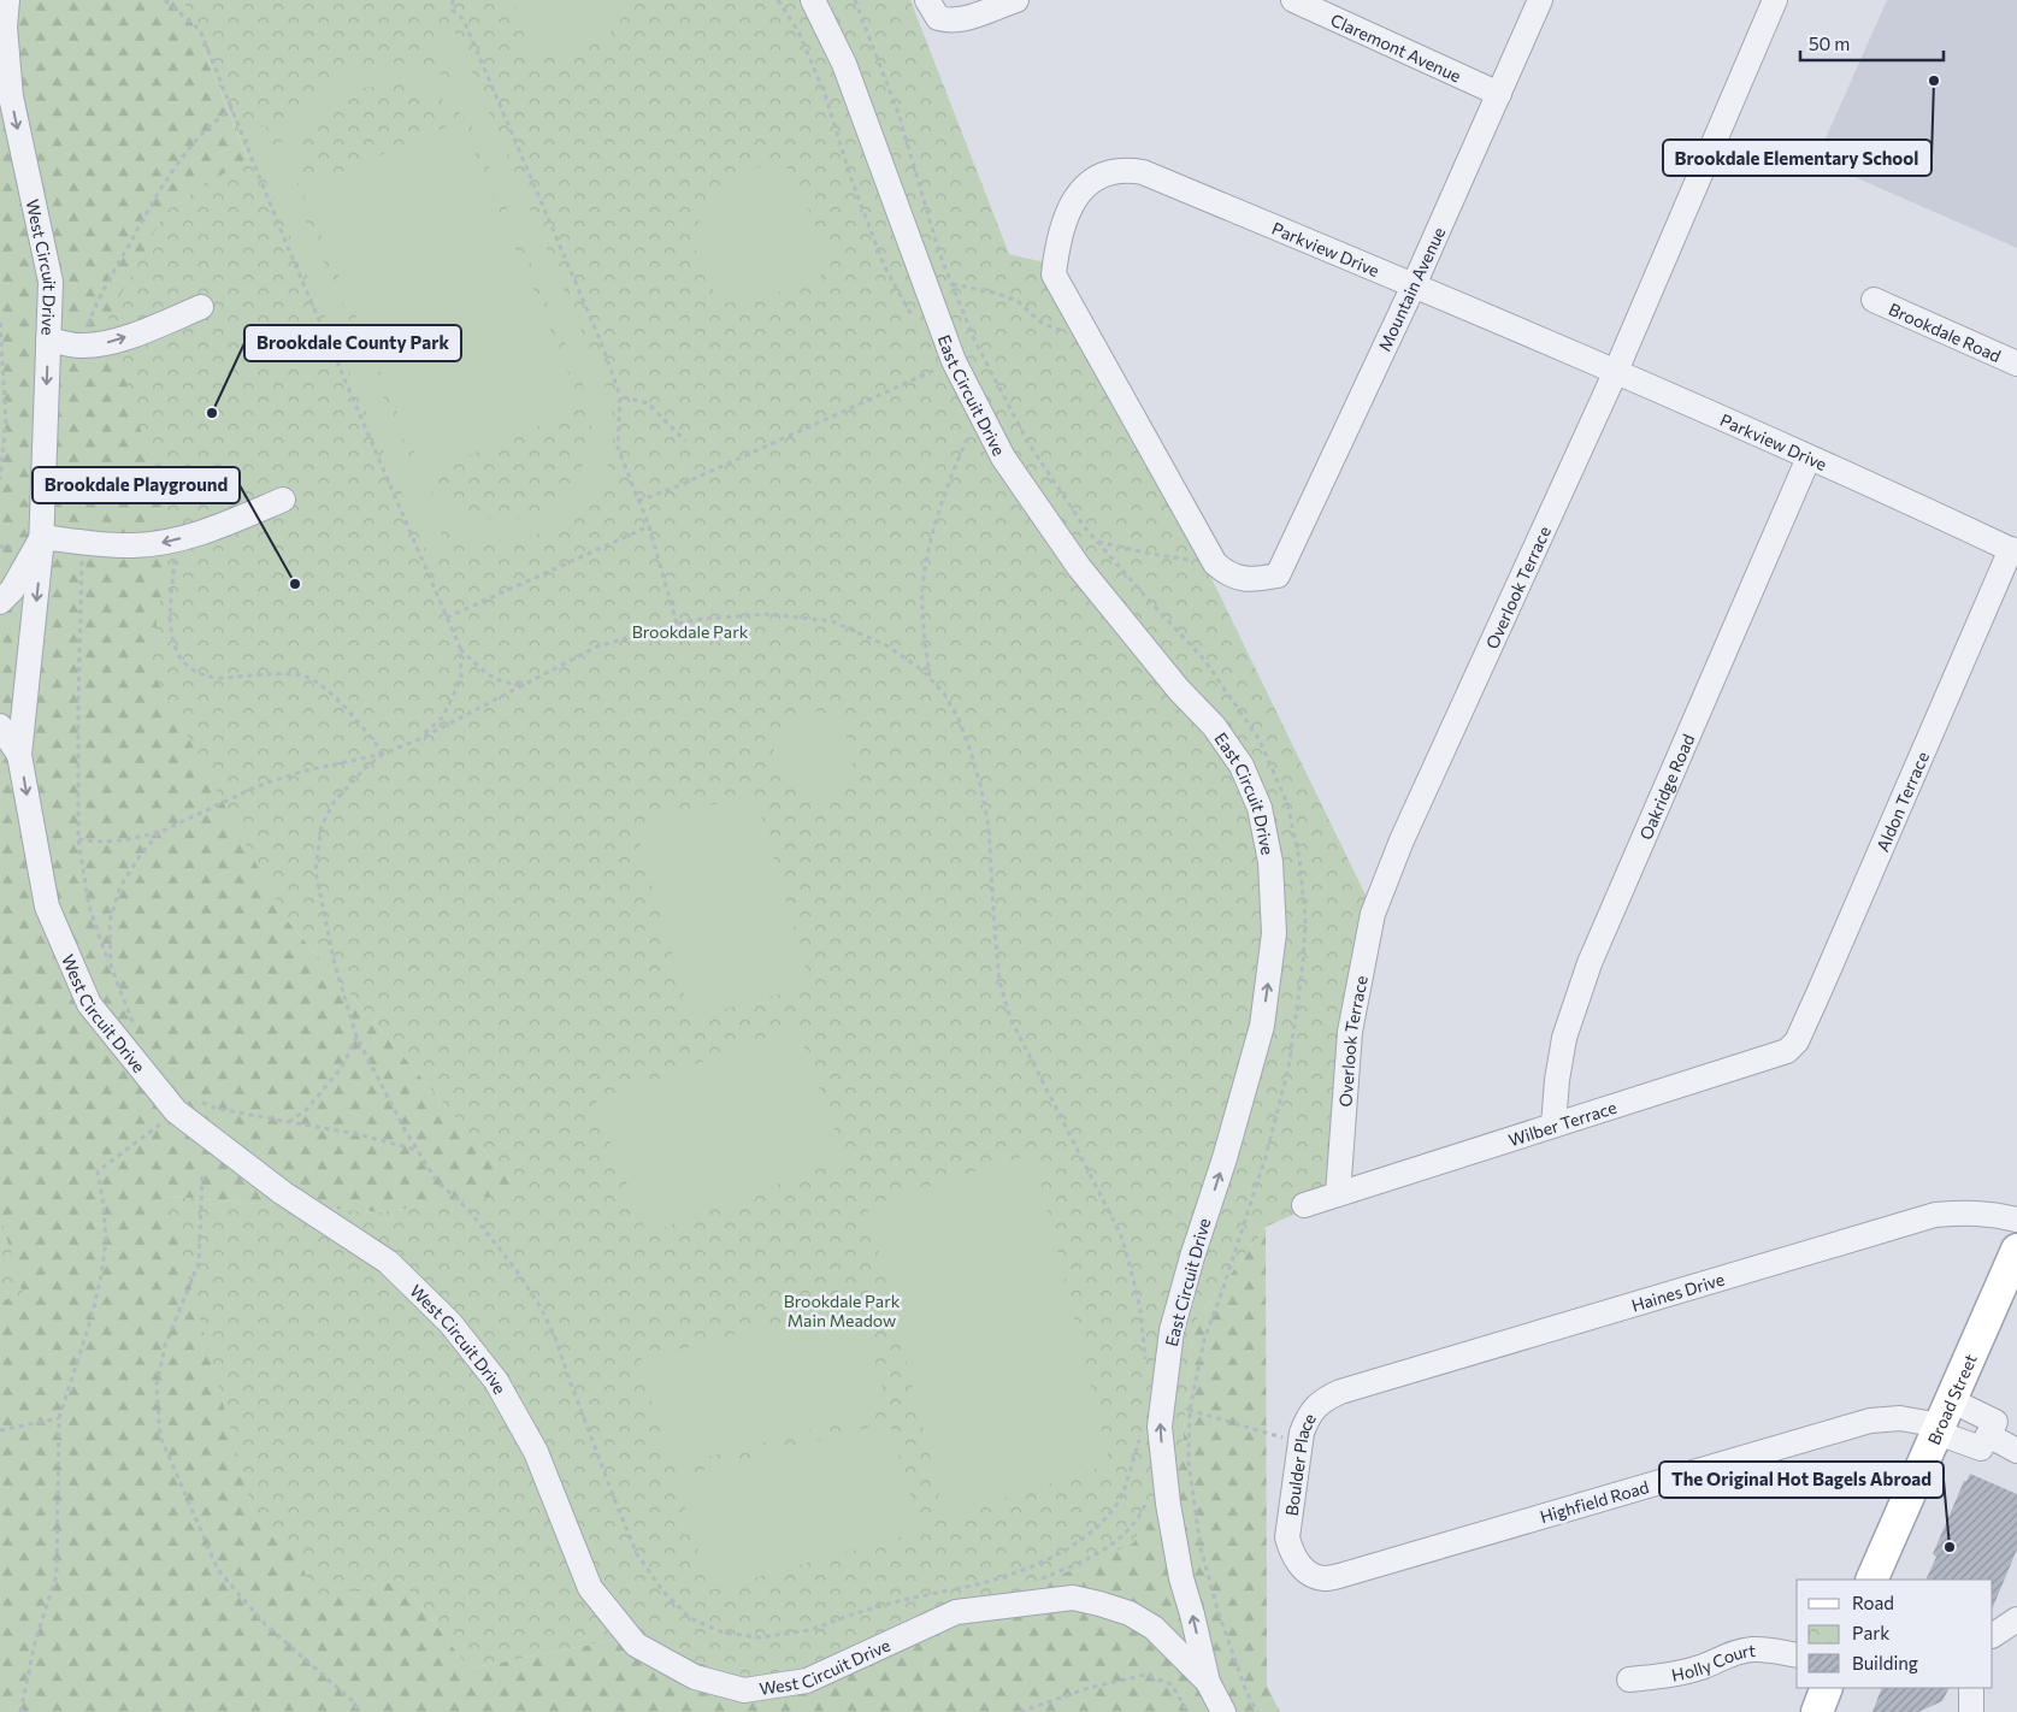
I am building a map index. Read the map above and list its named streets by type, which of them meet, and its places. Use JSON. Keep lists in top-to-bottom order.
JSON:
{
  "streets": {
    "main road": ["Broad Street"],
    "street": [
      "Claremont Avenue",
      "Parkview Drive",
      "West Circuit Drive",
      "Mountain Avenue",
      "Brookdale Road",
      "East Circuit Drive",
      "Overlook Terrace",
      "Oakridge Road",
      "Aldon Terrace",
      "Wilber Terrace",
      "Haines Drive",
      "Boulder Place",
      "Highfield Road",
      "Holly Court"
    ]
  },
  "crossings": [
    ["Claremont Avenue", "Mountain Avenue"],
    ["Parkview Drive", "Mountain Avenue"],
    ["Parkview Drive", "Overlook Terrace"],
    ["Parkview Drive", "Oakridge Road"],
    ["Parkview Drive", "Aldon Terrace"],
    ["West Circuit Drive", "East Circuit Drive"],
    ["Overlook Terrace", "Wilber Terrace"],
    ["Oakridge Road", "Wilber Terrace"],
    ["Aldon Terrace", "Wilber Terrace"],
    ["Haines Drive", "Boulder Place"],
    ["Broad Street", "Highfield Road"],
    ["Boulder Place", "Highfield Road"]
  ],
  "one_way": ["West Circuit Drive", "East Circuit Drive"],
  "parks": ["Brookdale Park", "Brookdale Park Main Meadow"],
  "places": [
    "Brookdale Elementary School",
    "Brookdale County Park",
    "Brookdale Playground",
    "The Original Hot Bagels Abroad"
  ],
  "legend": ["Road", "Park", "Building"],
  "scale_bar": "50 m"
}
